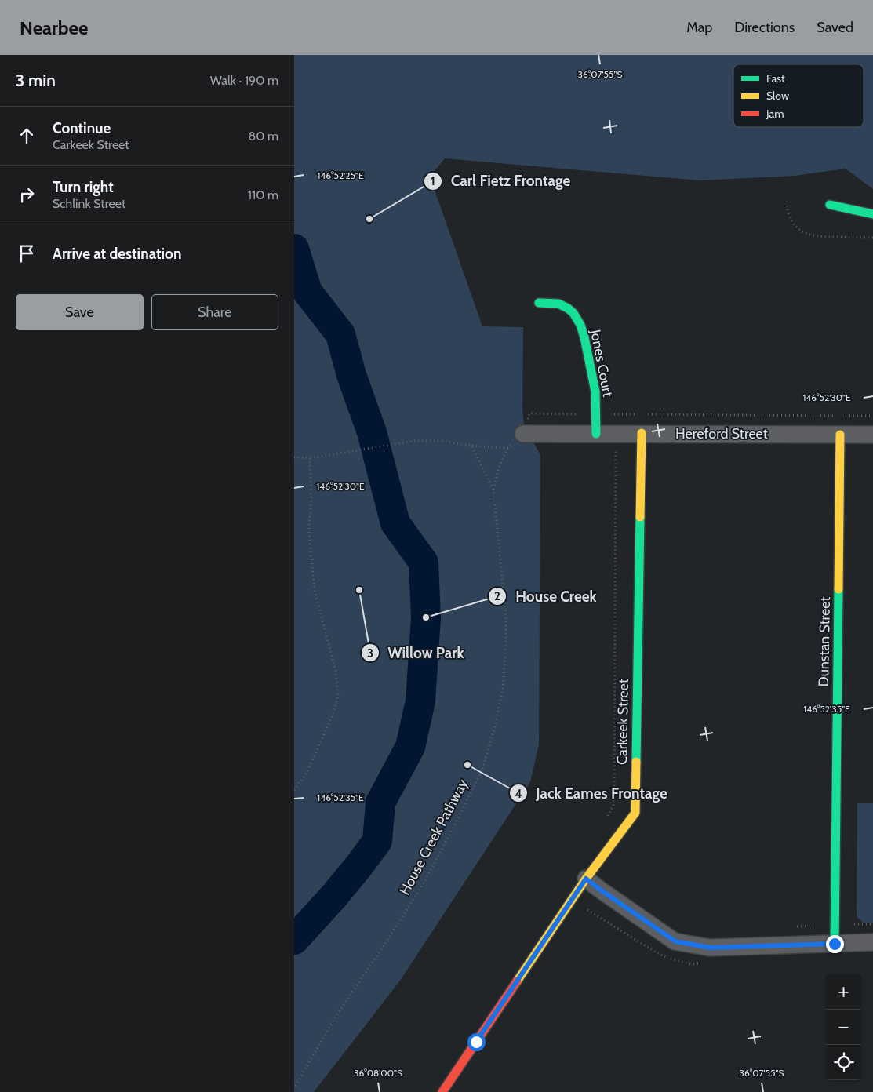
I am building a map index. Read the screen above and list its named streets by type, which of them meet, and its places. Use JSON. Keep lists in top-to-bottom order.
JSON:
{
  "streets": {
    "street": [
      "Jones Court",
      "Hereford Street",
      "Dunstan Street",
      "Carkeek Street"
    ],
    "path": ["House Creek Pathway"]
  },
  "crossings": [
    ["Jones Court", "Hereford Street"],
    ["Hereford Street", "Dunstan Street"],
    ["Hereford Street", "Carkeek Street"]
  ],
  "places": [
    "Carl Fietz Frontage",
    "Willow Park",
    "House Creek",
    "Jack Eames Frontage"
  ],
  "legend": ["Fast", "Slow", "Jam"],
  "page": {
    "header": "Nearbee",
    "nav": ["Map", "Directions", "Saved"],
    "heading": ["3 min", "Walk · 190 m"],
    "list": [
      ["Continue", "Carkeek Street", "80 m"],
      ["Turn right", "Schlink Street", "110 m"],
      "Arrive at destination"
    ],
    "buttons": ["Save", "Share"],
    "map_buttons": ["+", "−"]
  },
  "coordinates": [
    "36°07'55\"S",
    "146°52'25\"E",
    "146°52'30\"E",
    "146°52'35\"E",
    "36°08'00\"S"
  ]
}
